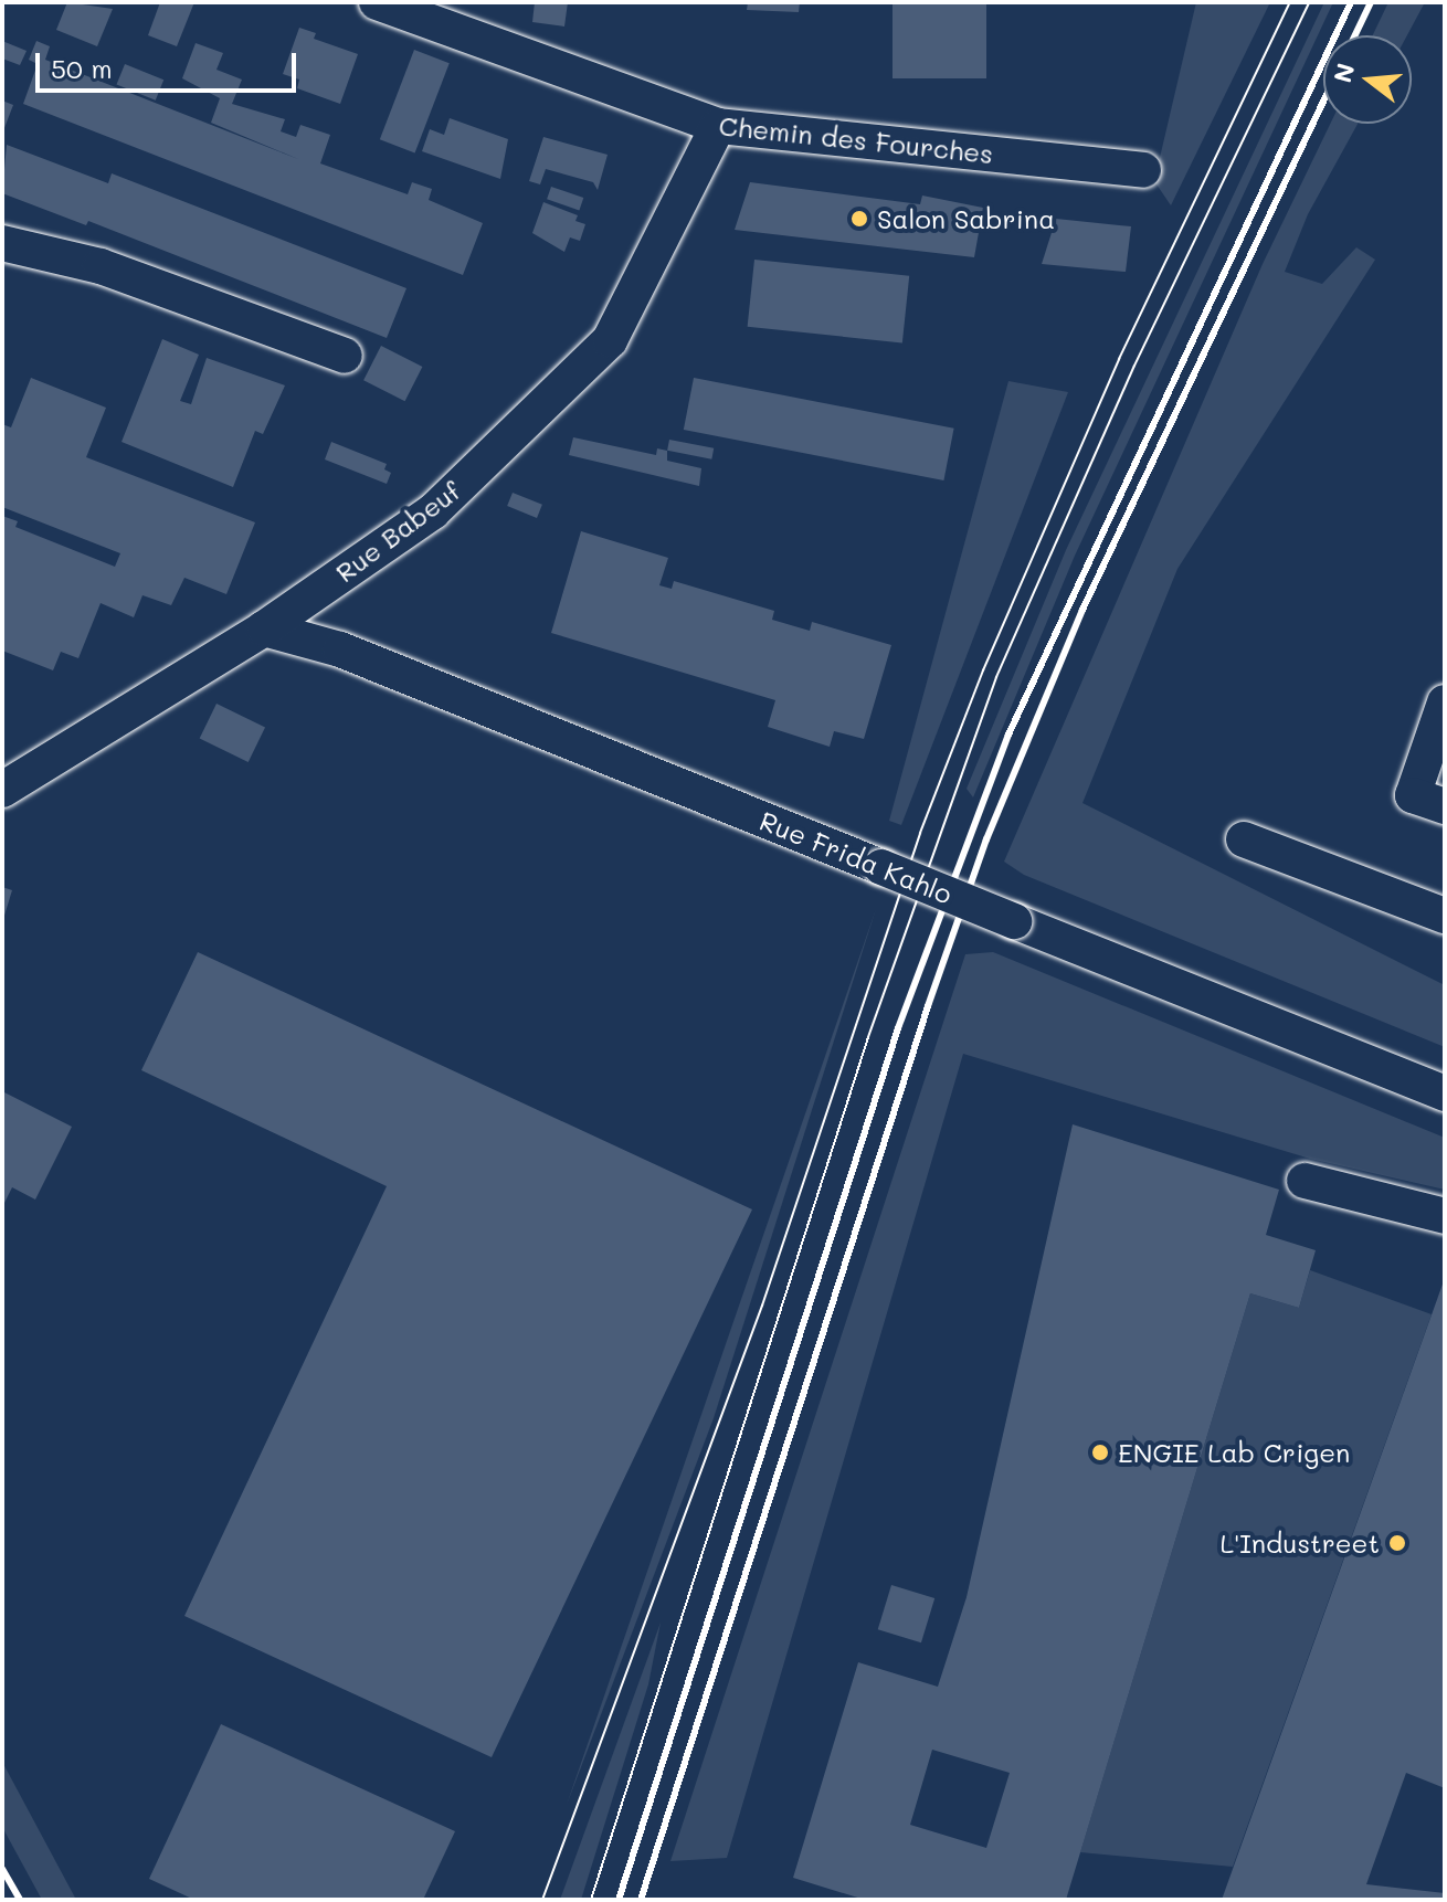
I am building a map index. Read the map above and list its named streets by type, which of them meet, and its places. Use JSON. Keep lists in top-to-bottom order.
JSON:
{
  "streets": {
    "street": ["Chemin des Fourches", "Rue Babeuf", "Rue Frida Kahlo"]
  },
  "crossings": [
    ["Chemin des Fourches", "Rue Babeuf"],
    ["Rue Babeuf", "Rue Frida Kahlo"]
  ],
  "places": ["Salon Sabrina", "ENGIE Lab Crigen", "L'Industreet"],
  "scale_bar": "50 m",
  "north": "left"
}
